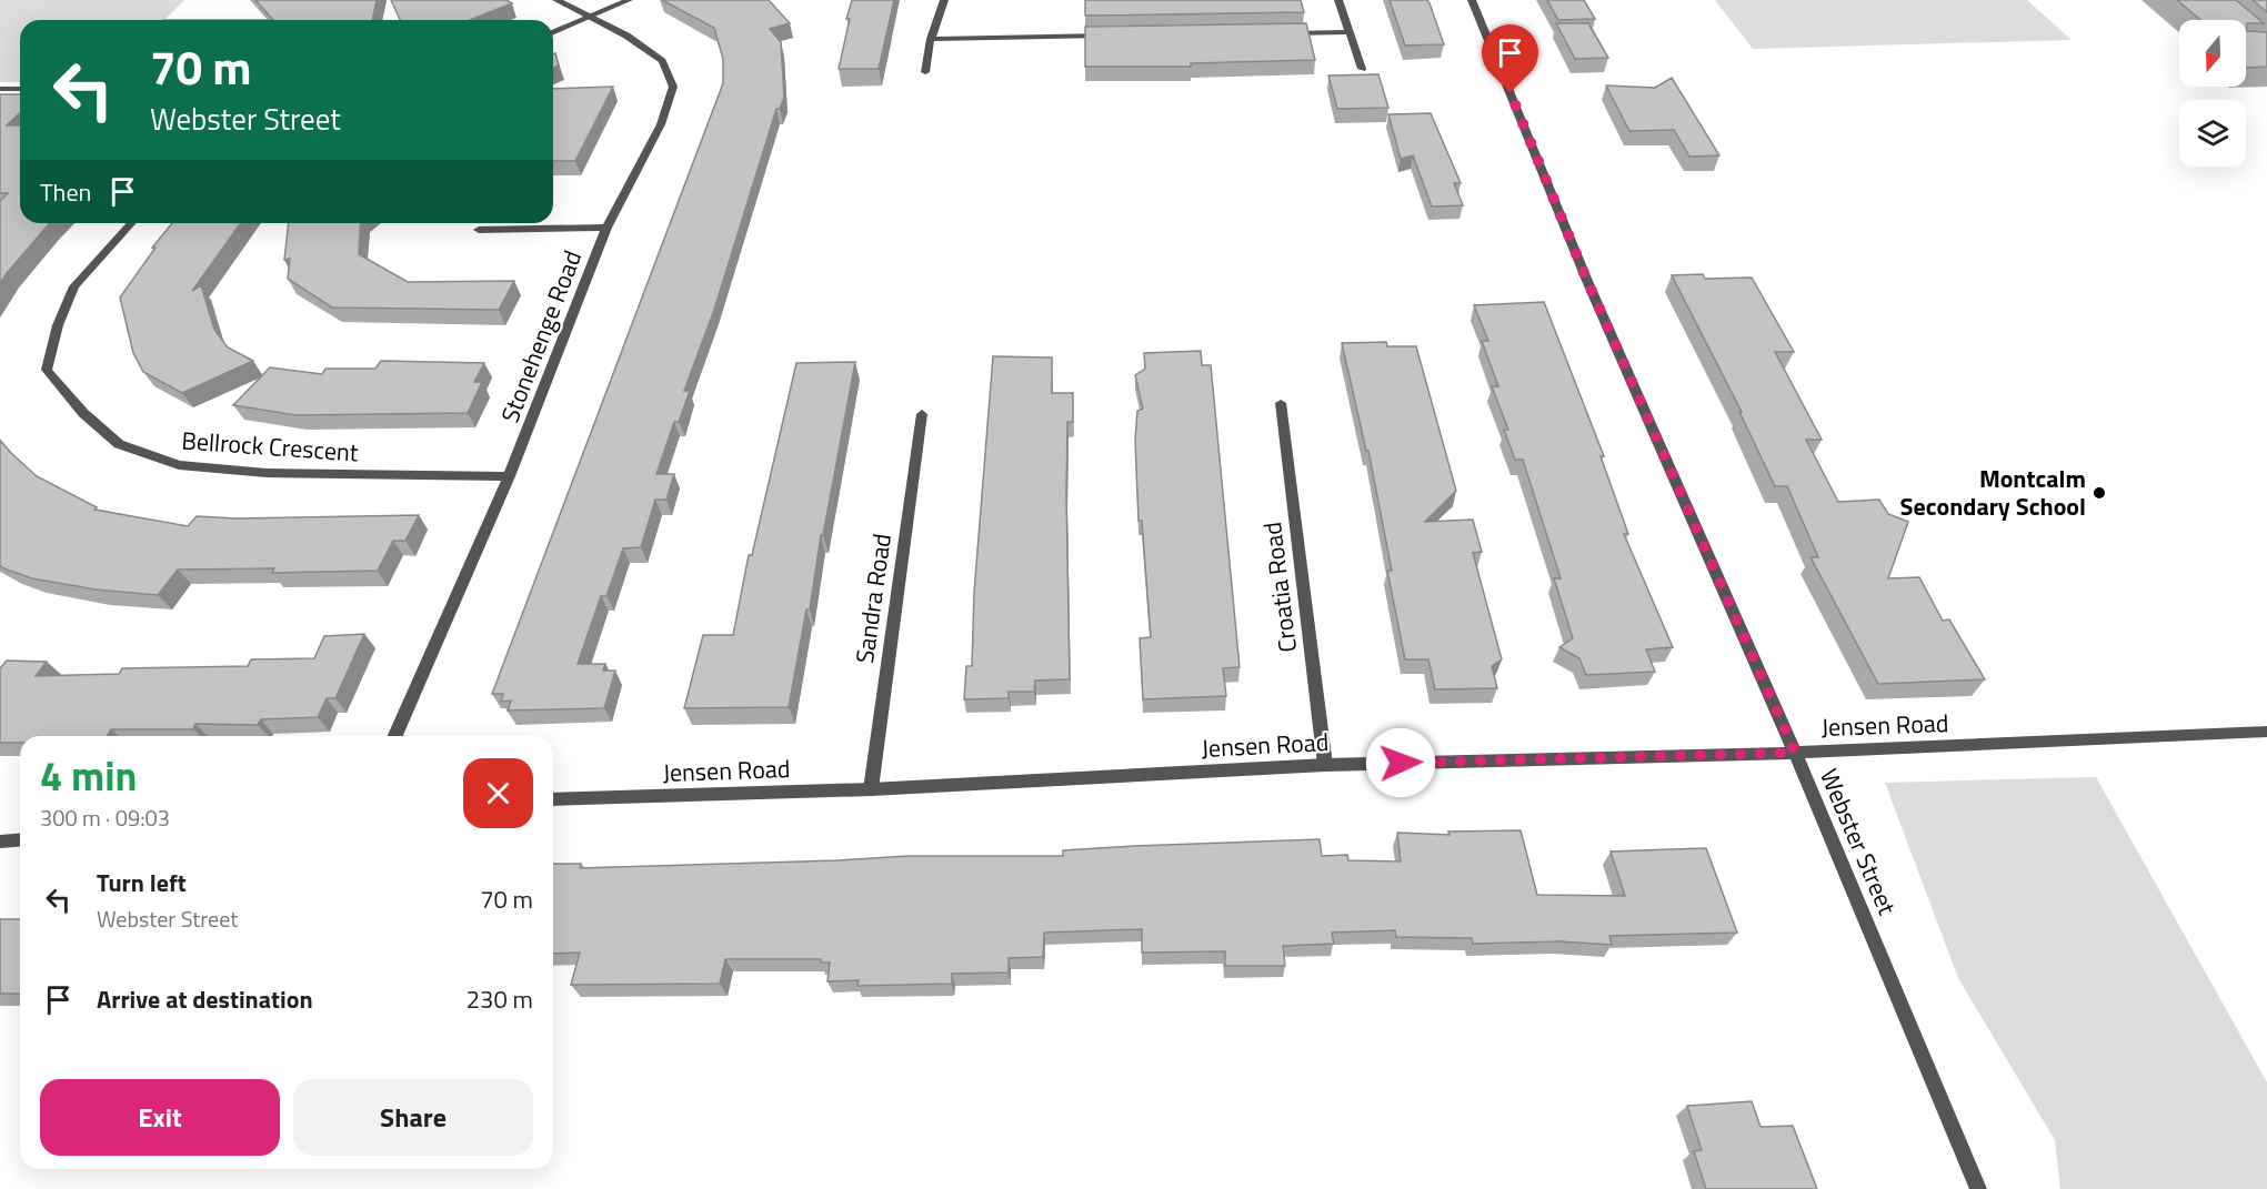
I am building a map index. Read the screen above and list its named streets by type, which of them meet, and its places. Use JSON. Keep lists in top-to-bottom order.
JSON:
{
  "streets": {
    "street": [
      "Stonehenge Road",
      "Bellrock Crescent",
      "Croatia Road",
      "Sandra Road",
      "Jensen Road",
      "Webster Street"
    ]
  },
  "crossings": [
    ["Stonehenge Road", "Bellrock Crescent"],
    ["Croatia Road", "Jensen Road"],
    ["Sandra Road", "Jensen Road"],
    ["Jensen Road", "Webster Street"]
  ],
  "places": ["Montcalm Secondary School"],
  "north": "bottom",
  "page": {
    "turn": ["70 m", "Webster Street"],
    "then": "Then",
    "heading": ["4 min", "300 m · 09:03"],
    "list": [
      {
        "name": "Turn left",
        "note": "Webster Street",
        "value": "70 m"
      },
      {
        "name": "Arrive at destination",
        "value": "230 m"
      }
    ],
    "buttons": ["Exit", "Share"]
  }
}
